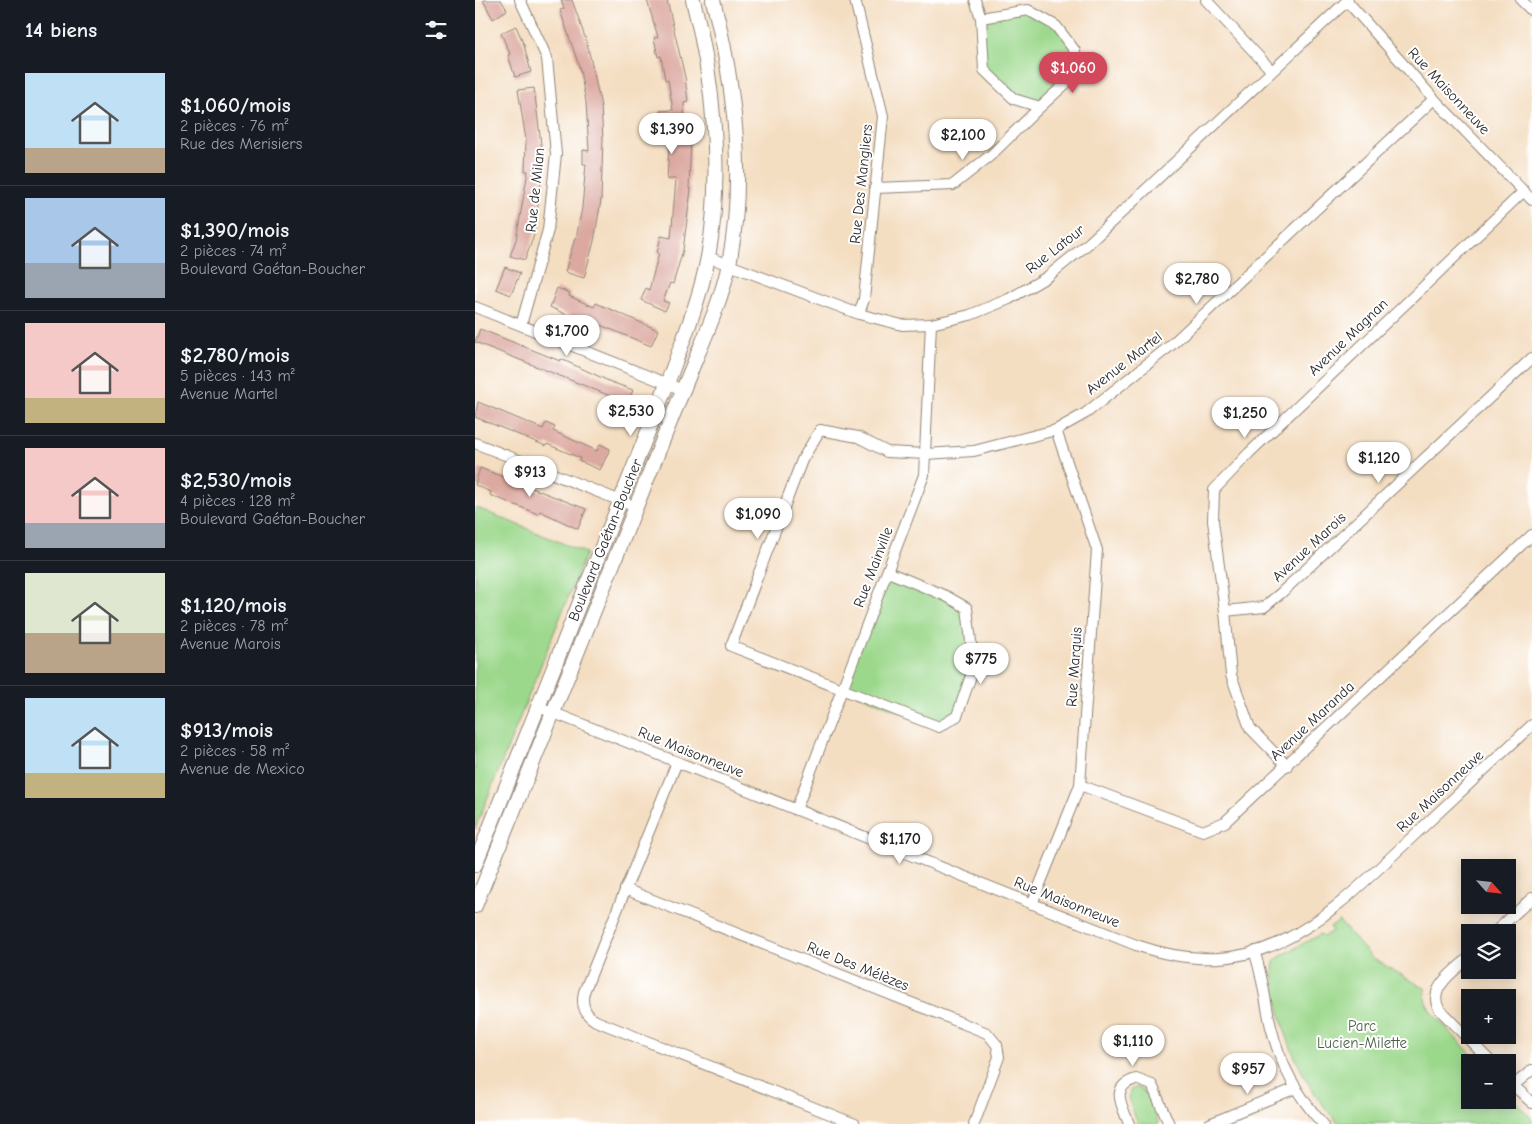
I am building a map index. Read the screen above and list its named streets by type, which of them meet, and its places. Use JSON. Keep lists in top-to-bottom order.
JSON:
{
  "streets": {
    "street": [
      "Rue Maisonneuve",
      "Rue Des Mangliers",
      "Rue de Milan",
      "Rue Latour",
      "Avenue Magnan",
      "Avenue Martel",
      "Boulevard Gaétan-Boucher",
      "Avenue Marois",
      "Rue Mainville",
      "Rue Marquis",
      "Avenue Maranda",
      "Rue Des Mélèzes"
    ]
  },
  "crossings": [
    ["Rue Maisonneuve", "Rue Latour"],
    ["Rue Maisonneuve", "Avenue Magnan"],
    ["Rue Maisonneuve", "Avenue Martel"],
    ["Rue Maisonneuve", "Boulevard Gaétan-Boucher"],
    ["Rue Maisonneuve", "Rue Mainville"],
    ["Rue Maisonneuve", "Rue Marquis"],
    ["Rue Des Mangliers", "Rue Latour"],
    ["Rue Latour", "Boulevard Gaétan-Boucher"],
    ["Rue Latour", "Rue Mainville"],
    ["Avenue Magnan", "Avenue Marois"],
    ["Avenue Magnan", "Avenue Maranda"],
    ["Avenue Martel", "Rue Mainville"],
    ["Avenue Martel", "Rue Marquis"],
    ["Rue Marquis", "Avenue Maranda"]
  ],
  "parks": ["Parc Lucien-Milette"],
  "north": "bottom right",
  "page": {
    "heading": "14 biens",
    "price": [
      "$1,060",
      "$1,390",
      "$2,100",
      "$2,780",
      "$1,700",
      "$2,530",
      "$1,250",
      "$1,120",
      "$913",
      "$1,090",
      "$775",
      "$1,170",
      "$1,110",
      "$957"
    ],
    "list": [
      {
        "name": "$1,060/mois",
        "note": "2 pièces · 76 m² · Rue des Merisiers"
      },
      {
        "name": "$1,390/mois",
        "note": "2 pièces · 74 m² · Boulevard Gaétan-Boucher"
      },
      {
        "name": "$2,780/mois",
        "note": "5 pièces · 143 m² · Avenue Martel"
      },
      {
        "name": "$2,530/mois",
        "note": "4 pièces · 128 m² · Boulevard Gaétan-Boucher"
      },
      {
        "name": "$1,120/mois",
        "note": "2 pièces · 78 m² · Avenue Marois"
      },
      {
        "name": "$913/mois",
        "note": "2 pièces · 58 m² · Avenue de Mexico"
      }
    ],
    "map_buttons": ["+", "−"]
  }
}
